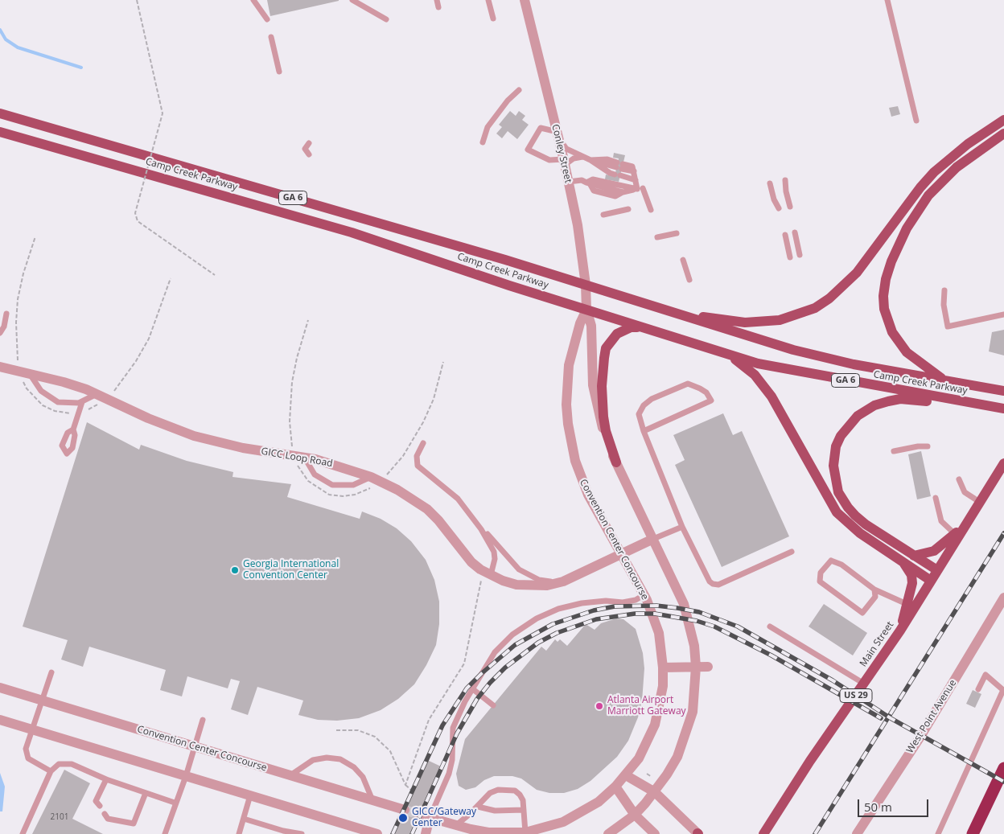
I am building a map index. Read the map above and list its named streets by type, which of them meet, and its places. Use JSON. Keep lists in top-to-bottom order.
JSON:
{
  "streets": {
    "main road": [
      "Camp Creek Parkway",
      "GA 6",
      "Main Street",
      "US 29"
    ],
    "street": [
      "Conley Street",
      "GICC Loop Road",
      "Convention Center Concourse",
      "West Point Avenue"
    ]
  },
  "crossings": [
    ["Conley Street", "Camp Creek Parkway"],
    ["Conley Street", "Convention Center Concourse"],
    ["Camp Creek Parkway", "Convention Center Concourse"],
    ["GICC Loop Road", "Convention Center Concourse"]
  ],
  "places": ["Georgia International Convention Center", "Atlanta Airport Marriott Gateway", "GICC/Gateway Center"],
  "house_numbers": ["2101"],
  "scale_bar": "50 m"
}
